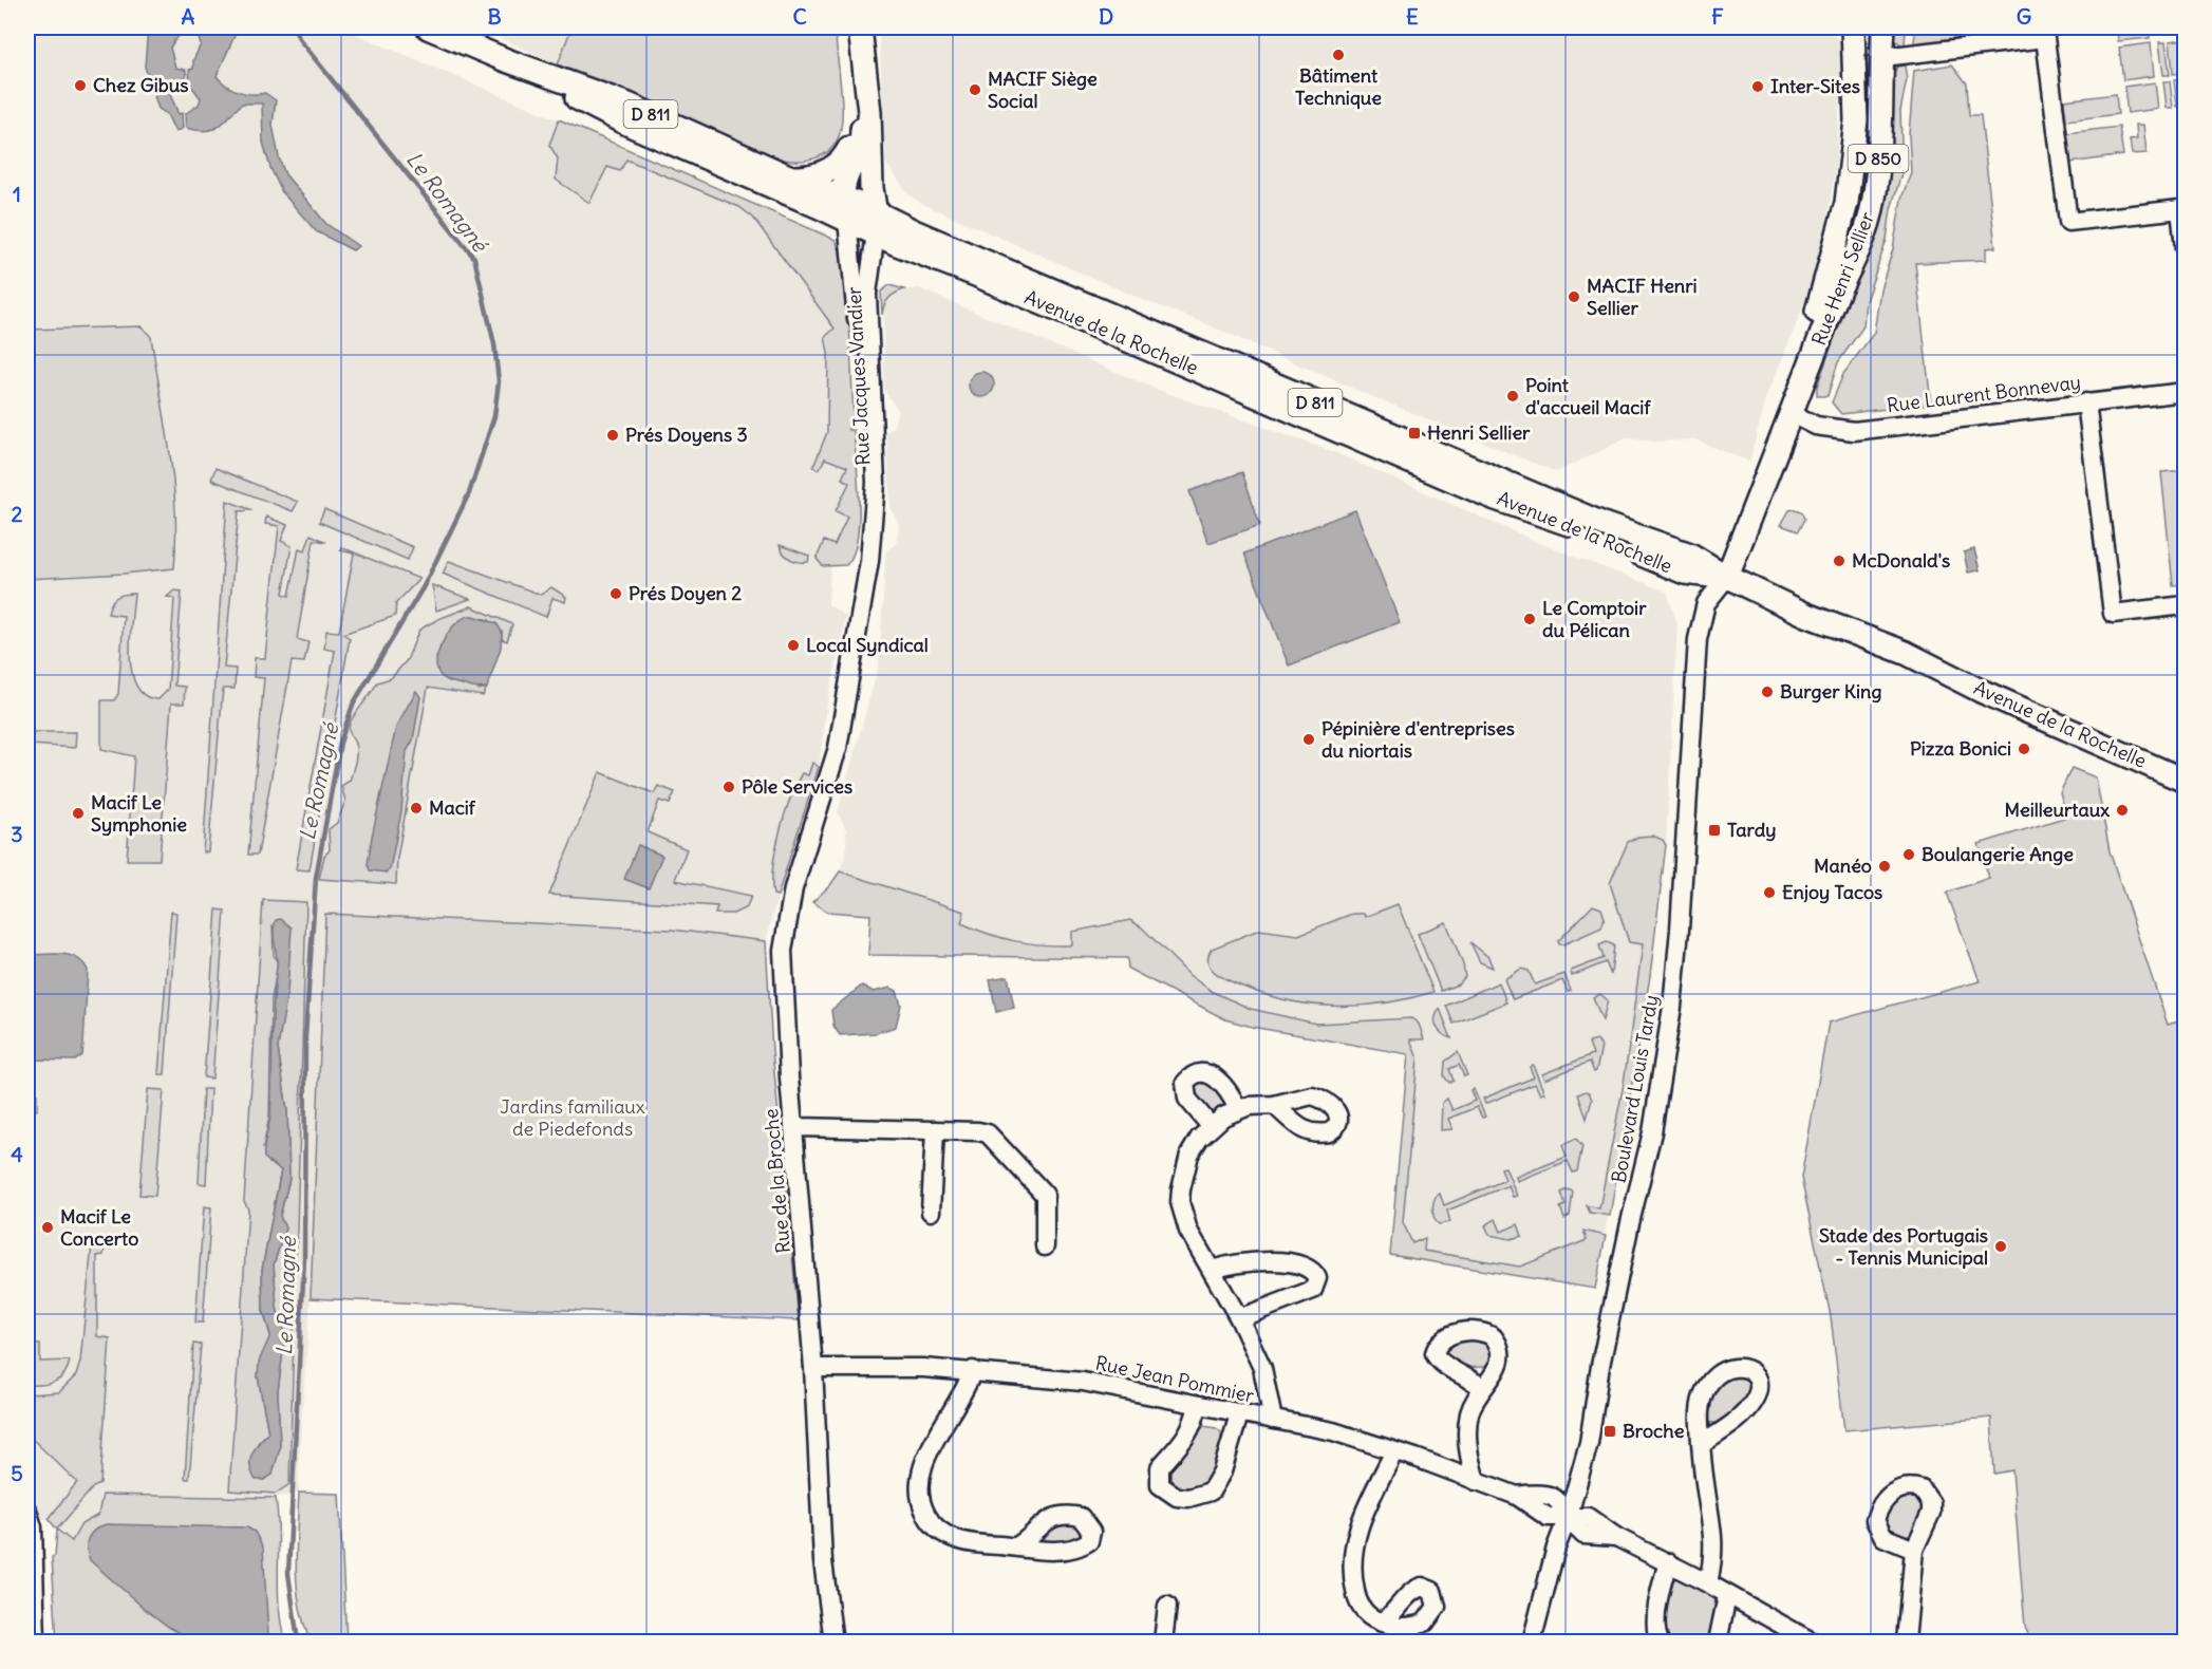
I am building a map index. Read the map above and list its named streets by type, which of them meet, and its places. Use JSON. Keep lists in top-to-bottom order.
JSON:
{
  "streets": {
    "main road": [
      "D 811",
      "D 850",
      "Rue Henri Sellier",
      "Avenue de la Rochelle",
      "Rue Jacques Vandier"
    ],
    "street": [
      "Rue Laurent Bonnevay",
      "Boulevard Louis Tardy",
      "Rue de la Broche",
      "Rue Jean Pommier"
    ]
  },
  "crossings": [
    ["Rue Henri Sellier", "Avenue de la Rochelle"],
    ["Rue Henri Sellier", "Rue Laurent Bonnevay"],
    ["Rue Henri Sellier", "Boulevard Louis Tardy"],
    ["Avenue de la Rochelle", "Rue Jacques Vandier"],
    ["Avenue de la Rochelle", "Boulevard Louis Tardy"],
    ["Rue Jacques Vandier", "Rue de la Broche"],
    ["Boulevard Louis Tardy", "Rue Jean Pommier"],
    ["Rue de la Broche", "Rue Jean Pommier"]
  ],
  "water": ["Le Romagné"],
  "parks": ["Jardins familiaux de Piedefonds"],
  "places": {
    "other": [
      "Bâtiment Technique",
      "Chez Gibus",
      "Inter-Sites",
      "MACIF Siège Social",
      "MACIF Henri Sellier",
      "Point d'accueil Macif",
      "Prés Doyens 3",
      "McDonald's",
      "Prés Doyen 2",
      "Le Comptoir du Pélican",
      "Local Syndical",
      "Burger King",
      "Pépinière d'entreprises du niortais",
      "Pizza Bonici",
      "Pôle Services",
      "Macif",
      "Meilleurtaux",
      "Macif Le Symphonie",
      "Boulangerie Ange",
      "Manéo",
      "Enjoy Tacos",
      "Macif Le Concerto",
      "Stade des Portugais - Tennis Municipal"
    ],
    "transit": ["Henri Sellier", "Tardy", "Broche"]
  },
  "grid": {
    "columns": [
      "A",
      "B",
      "C",
      "D",
      "E",
      "F",
      "G"
    ],
    "rows": [
      "1",
      "2",
      "3",
      "4",
      "5"
    ]
  }
}
